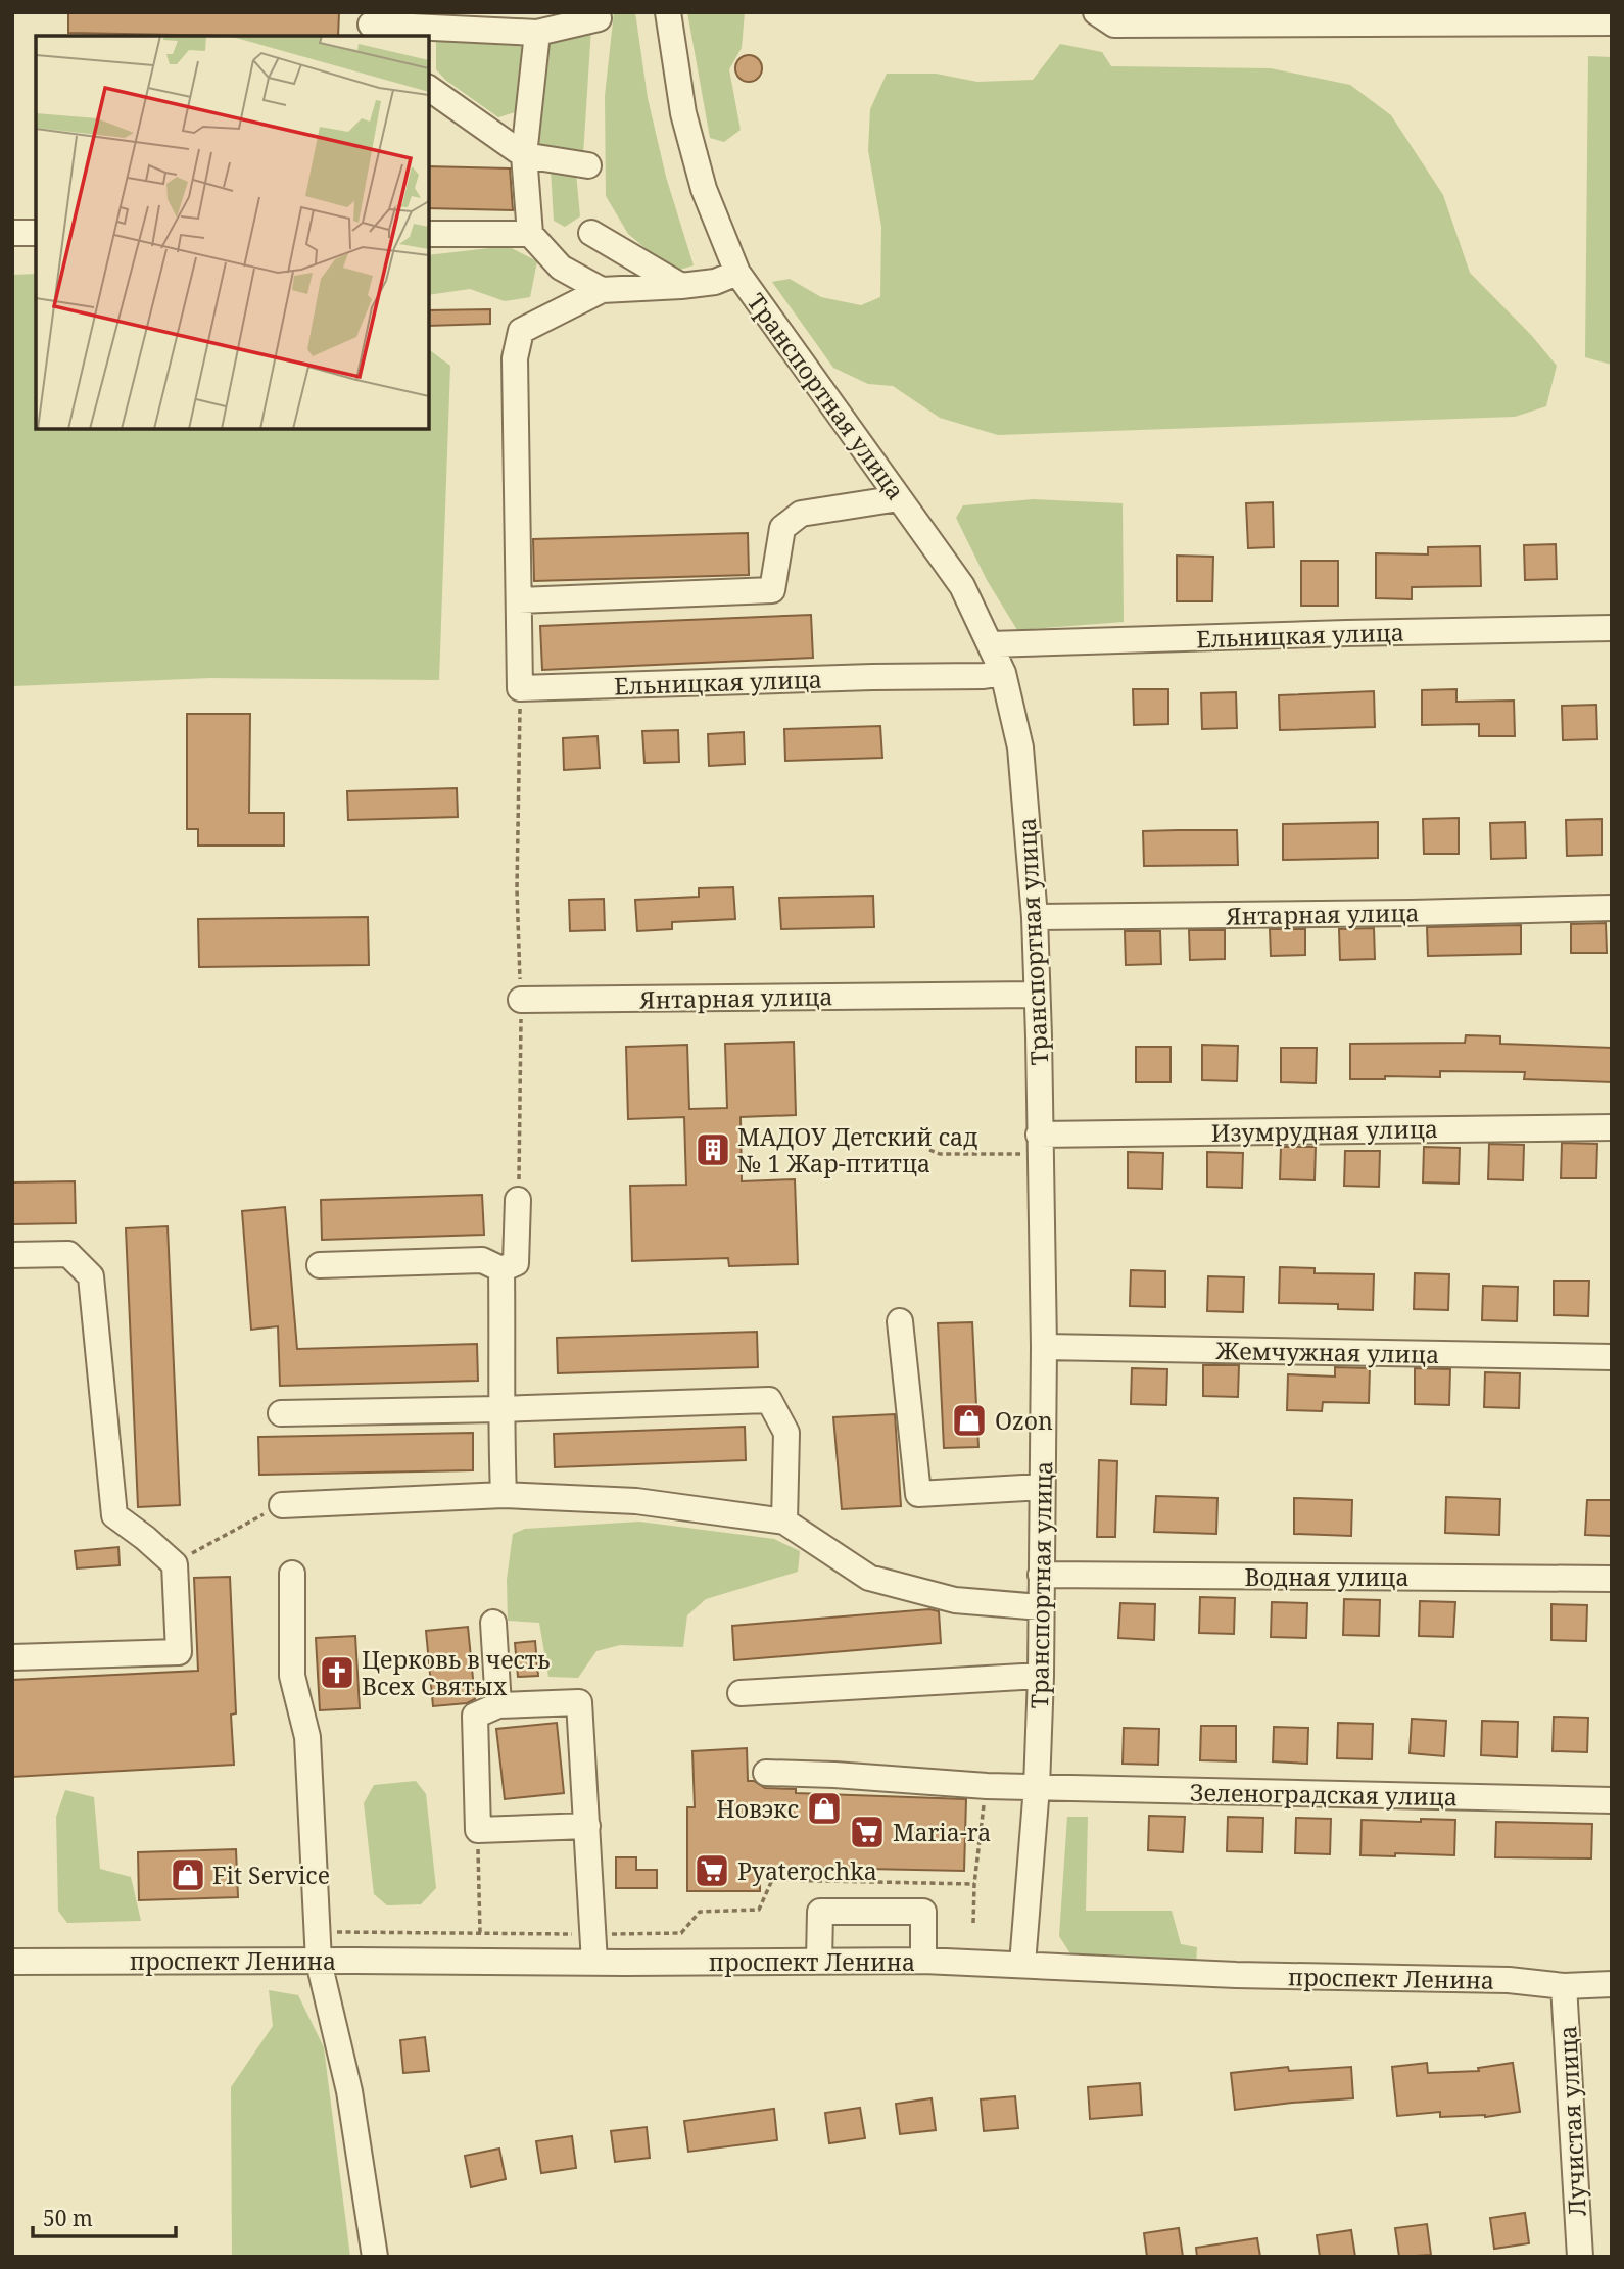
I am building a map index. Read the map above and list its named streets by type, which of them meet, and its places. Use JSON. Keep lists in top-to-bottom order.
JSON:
{
  "streets": {
    "street": [
      "Транспортная улица",
      "Ельницкая улица",
      "Янтарная улица",
      "Изумрудная улица",
      "Жемчужная улица",
      "Водная улица",
      "Зеленоградская улица",
      "проспект Ленина",
      "Лучистая улица"
    ]
  },
  "crossings": [
    ["Транспортная улица", "Ельницкая улица"],
    ["Транспортная улица", "Янтарная улица"],
    ["Транспортная улица", "Изумрудная улица"],
    ["Транспортная улица", "Жемчужная улица"],
    ["Транспортная улица", "Водная улица"],
    ["Транспортная улица", "Зеленоградская улица"],
    ["Транспортная улица", "проспект Ленина"],
    ["проспект Ленина", "Лучистая улица"]
  ],
  "places": {
    "building": ["МАДОУ Детский сад № 1 Жар-птитца"],
    "shop": ["Ozon", "Новэкс", "Fit Service"],
    "church": ["Церковь в честь Всех Святых"],
    "supermarket": ["Maria-ra", "Pyaterochka"]
  },
  "scale_bar": "50 m"
}
